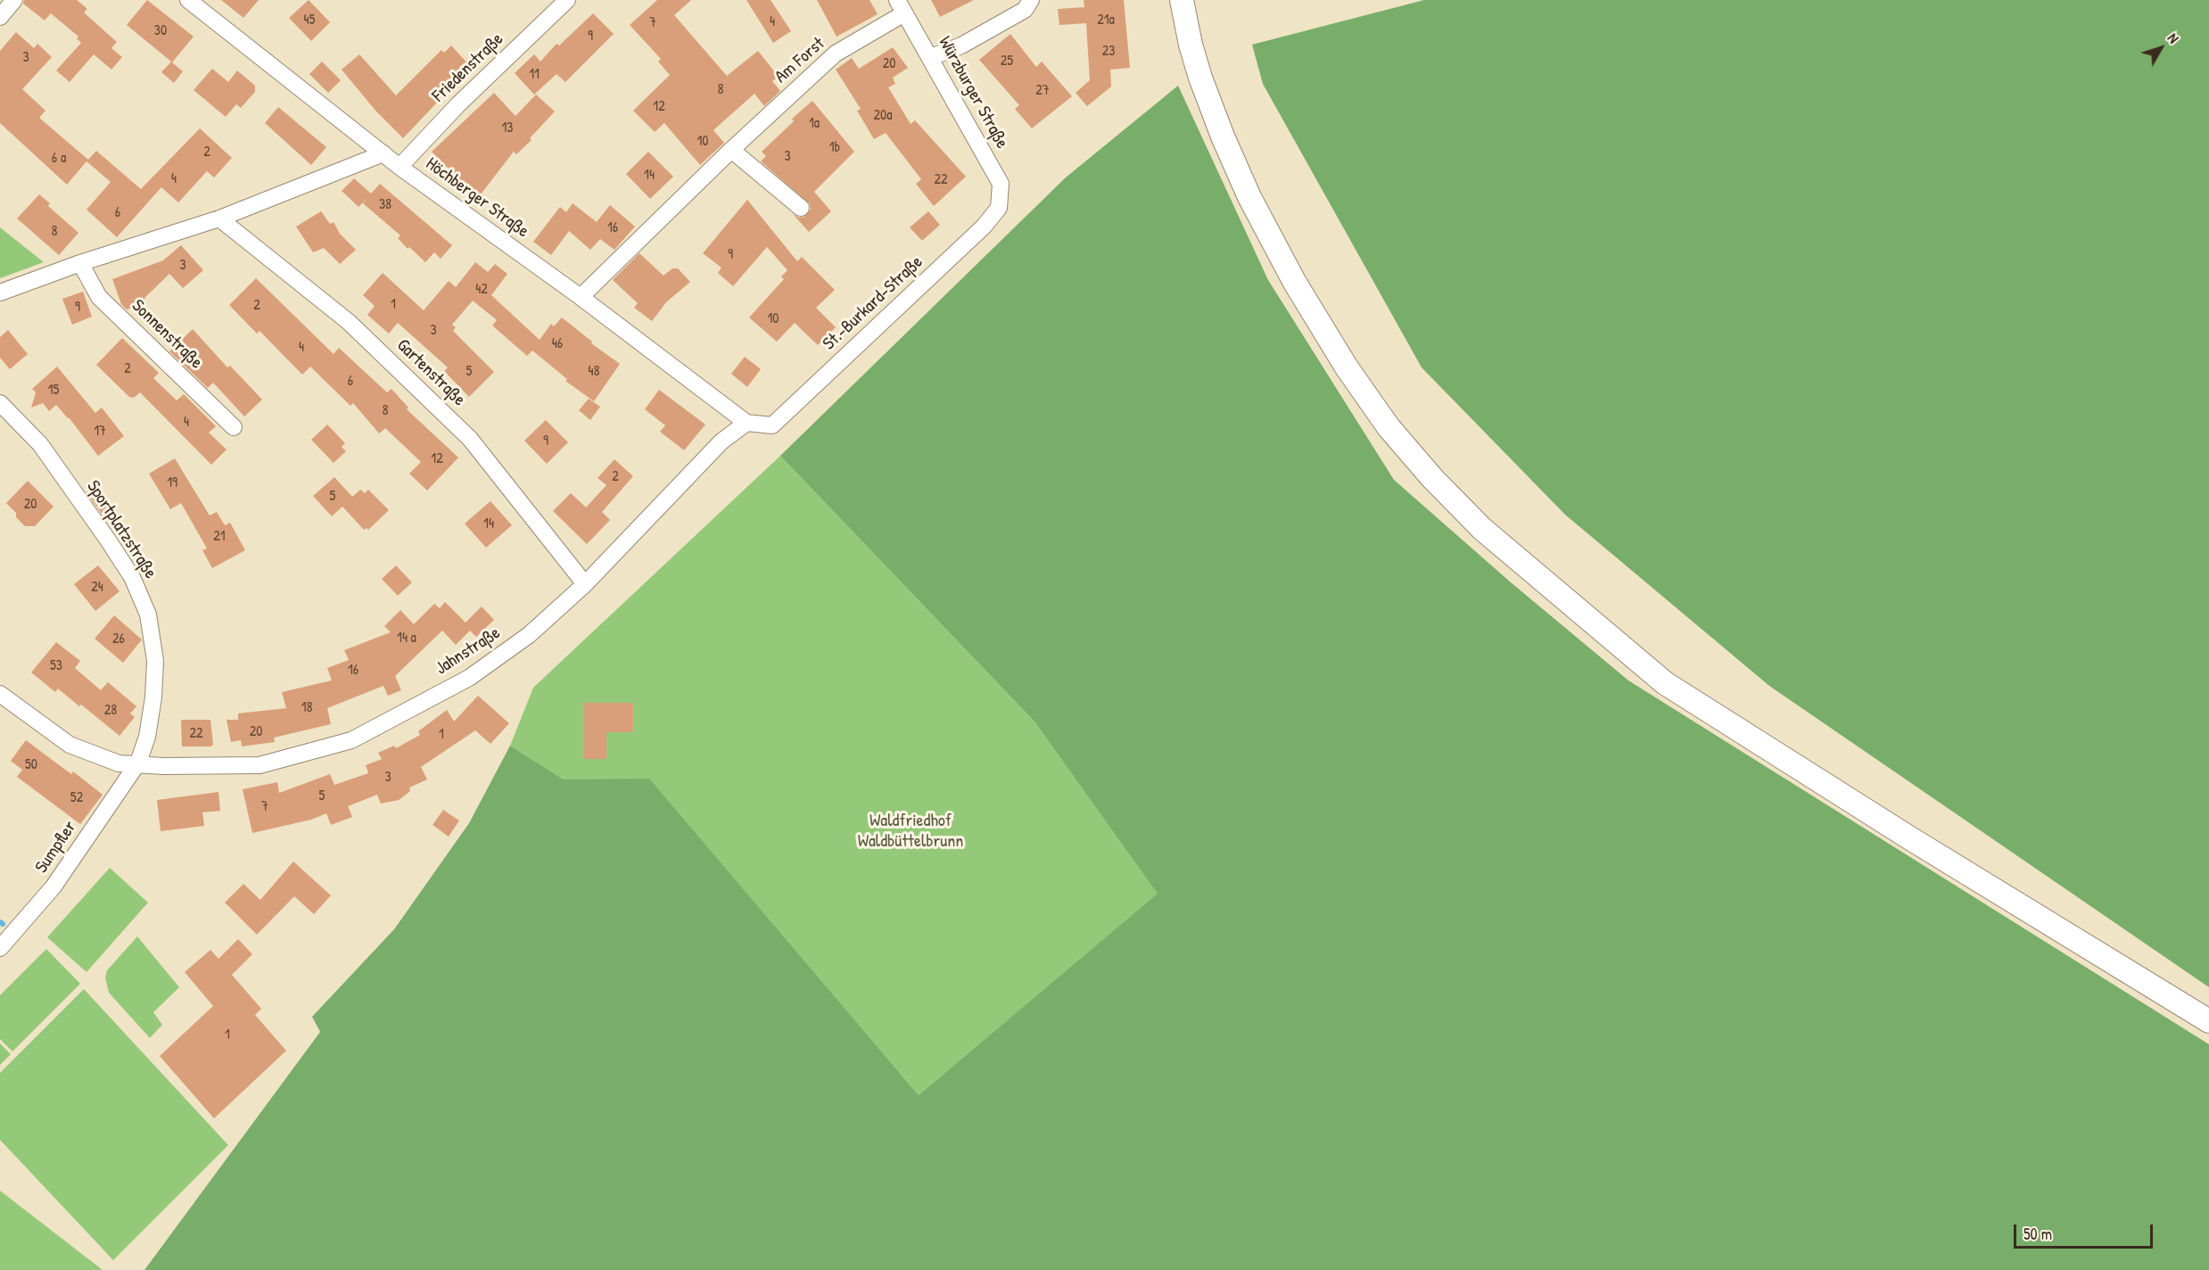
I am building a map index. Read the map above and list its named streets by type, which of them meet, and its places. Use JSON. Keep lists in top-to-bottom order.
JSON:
{
  "streets": {
    "street": [
      "Am Forst",
      "Friedenstraße",
      "Würzburger Straße",
      "Höchberger Straße",
      "St.-Burkard-Straße",
      "Sonnenstraße",
      "Gartenstraße",
      "Sportplatzstraße",
      "Jahnstraße",
      "Sumpfler"
    ]
  },
  "crossings": [
    ["Am Forst", "Würzburger Straße"],
    ["Am Forst", "Höchberger Straße"],
    ["Friedenstraße", "Höchberger Straße"],
    ["Würzburger Straße", "St.-Burkard-Straße"],
    ["Höchberger Straße", "St.-Burkard-Straße"],
    ["Höchberger Straße", "Jahnstraße"],
    ["St.-Burkard-Straße", "Jahnstraße"],
    ["Gartenstraße", "Jahnstraße"],
    ["Sportplatzstraße", "Jahnstraße"],
    ["Sportplatzstraße", "Sumpfler"],
    ["Jahnstraße", "Sumpfler"]
  ],
  "parks": ["Waldfriedhof Waldbüttelbrunn"],
  "house_numbers": [
    "45",
    "21a",
    "4",
    "7",
    "30",
    "9",
    "23",
    "3",
    "25",
    "20",
    "11",
    "8",
    "27",
    "12",
    "20a",
    "1a",
    "13",
    "10",
    "1b",
    "2",
    "3",
    "6 a",
    "14",
    "4",
    "22",
    "38",
    "6",
    "16",
    "8",
    "9",
    "3",
    "42",
    "1",
    "2",
    "9",
    "10",
    "3",
    "46",
    "4",
    "2",
    "5",
    "48",
    "6",
    "15",
    "8",
    "4",
    "17",
    "9",
    "12",
    "2",
    "19",
    "5",
    "20",
    "14",
    "21",
    "24",
    "14 a",
    "26",
    "53",
    "16",
    "18",
    "28",
    "20",
    "22",
    "1",
    "50",
    "3",
    "5",
    "52",
    "7",
    "1"
  ],
  "scale_bar": "50 m",
  "north": "top right"
}
